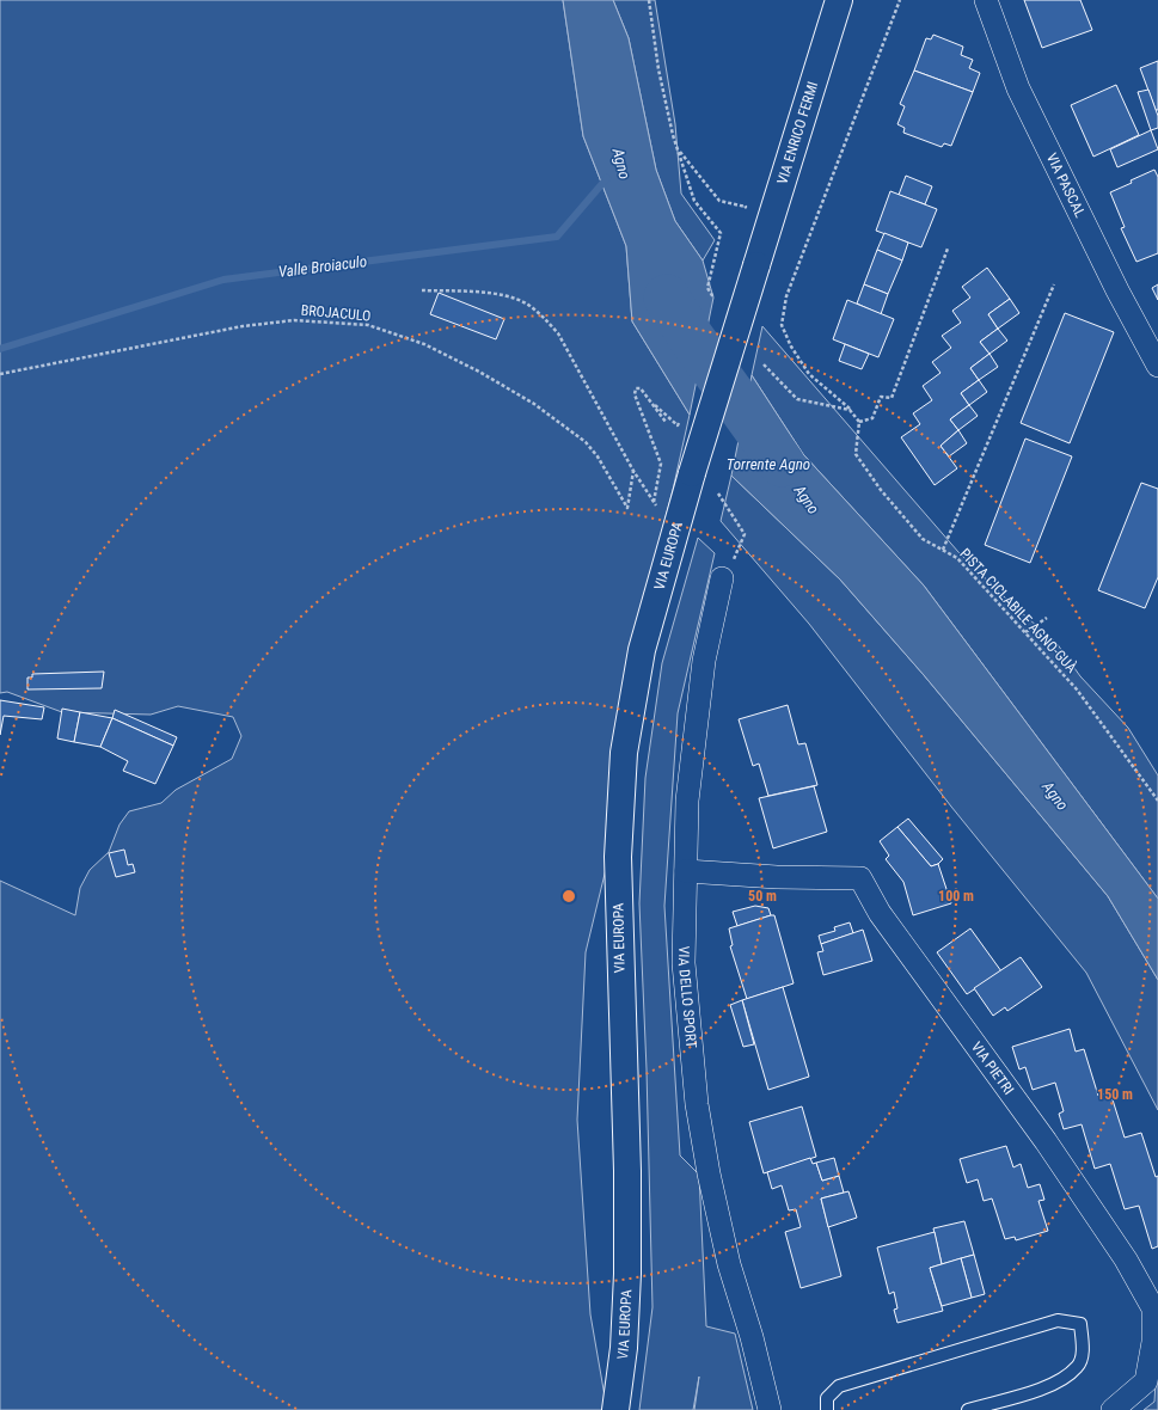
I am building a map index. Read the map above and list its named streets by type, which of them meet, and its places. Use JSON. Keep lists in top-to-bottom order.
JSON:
{
  "streets": {
    "main road": ["VIA ENRICO FERMI", "VIA EUROPA"],
    "street": ["VIA PASCAL", "VIA DELLO SPORT", "VIA PIETRI"],
    "path": ["BROJACULO", "PISTA CICLABILE AGNO-GUÀ"]
  },
  "crossings": [
    ["VIA ENRICO FERMI", "VIA EUROPA"],
    ["VIA DELLO SPORT", "VIA PIETRI"]
  ],
  "water": ["Agno", "Valle Broiaculo", "Torrente Agno"],
  "rings": ["50 m", "100 m", "150 m"]
}
